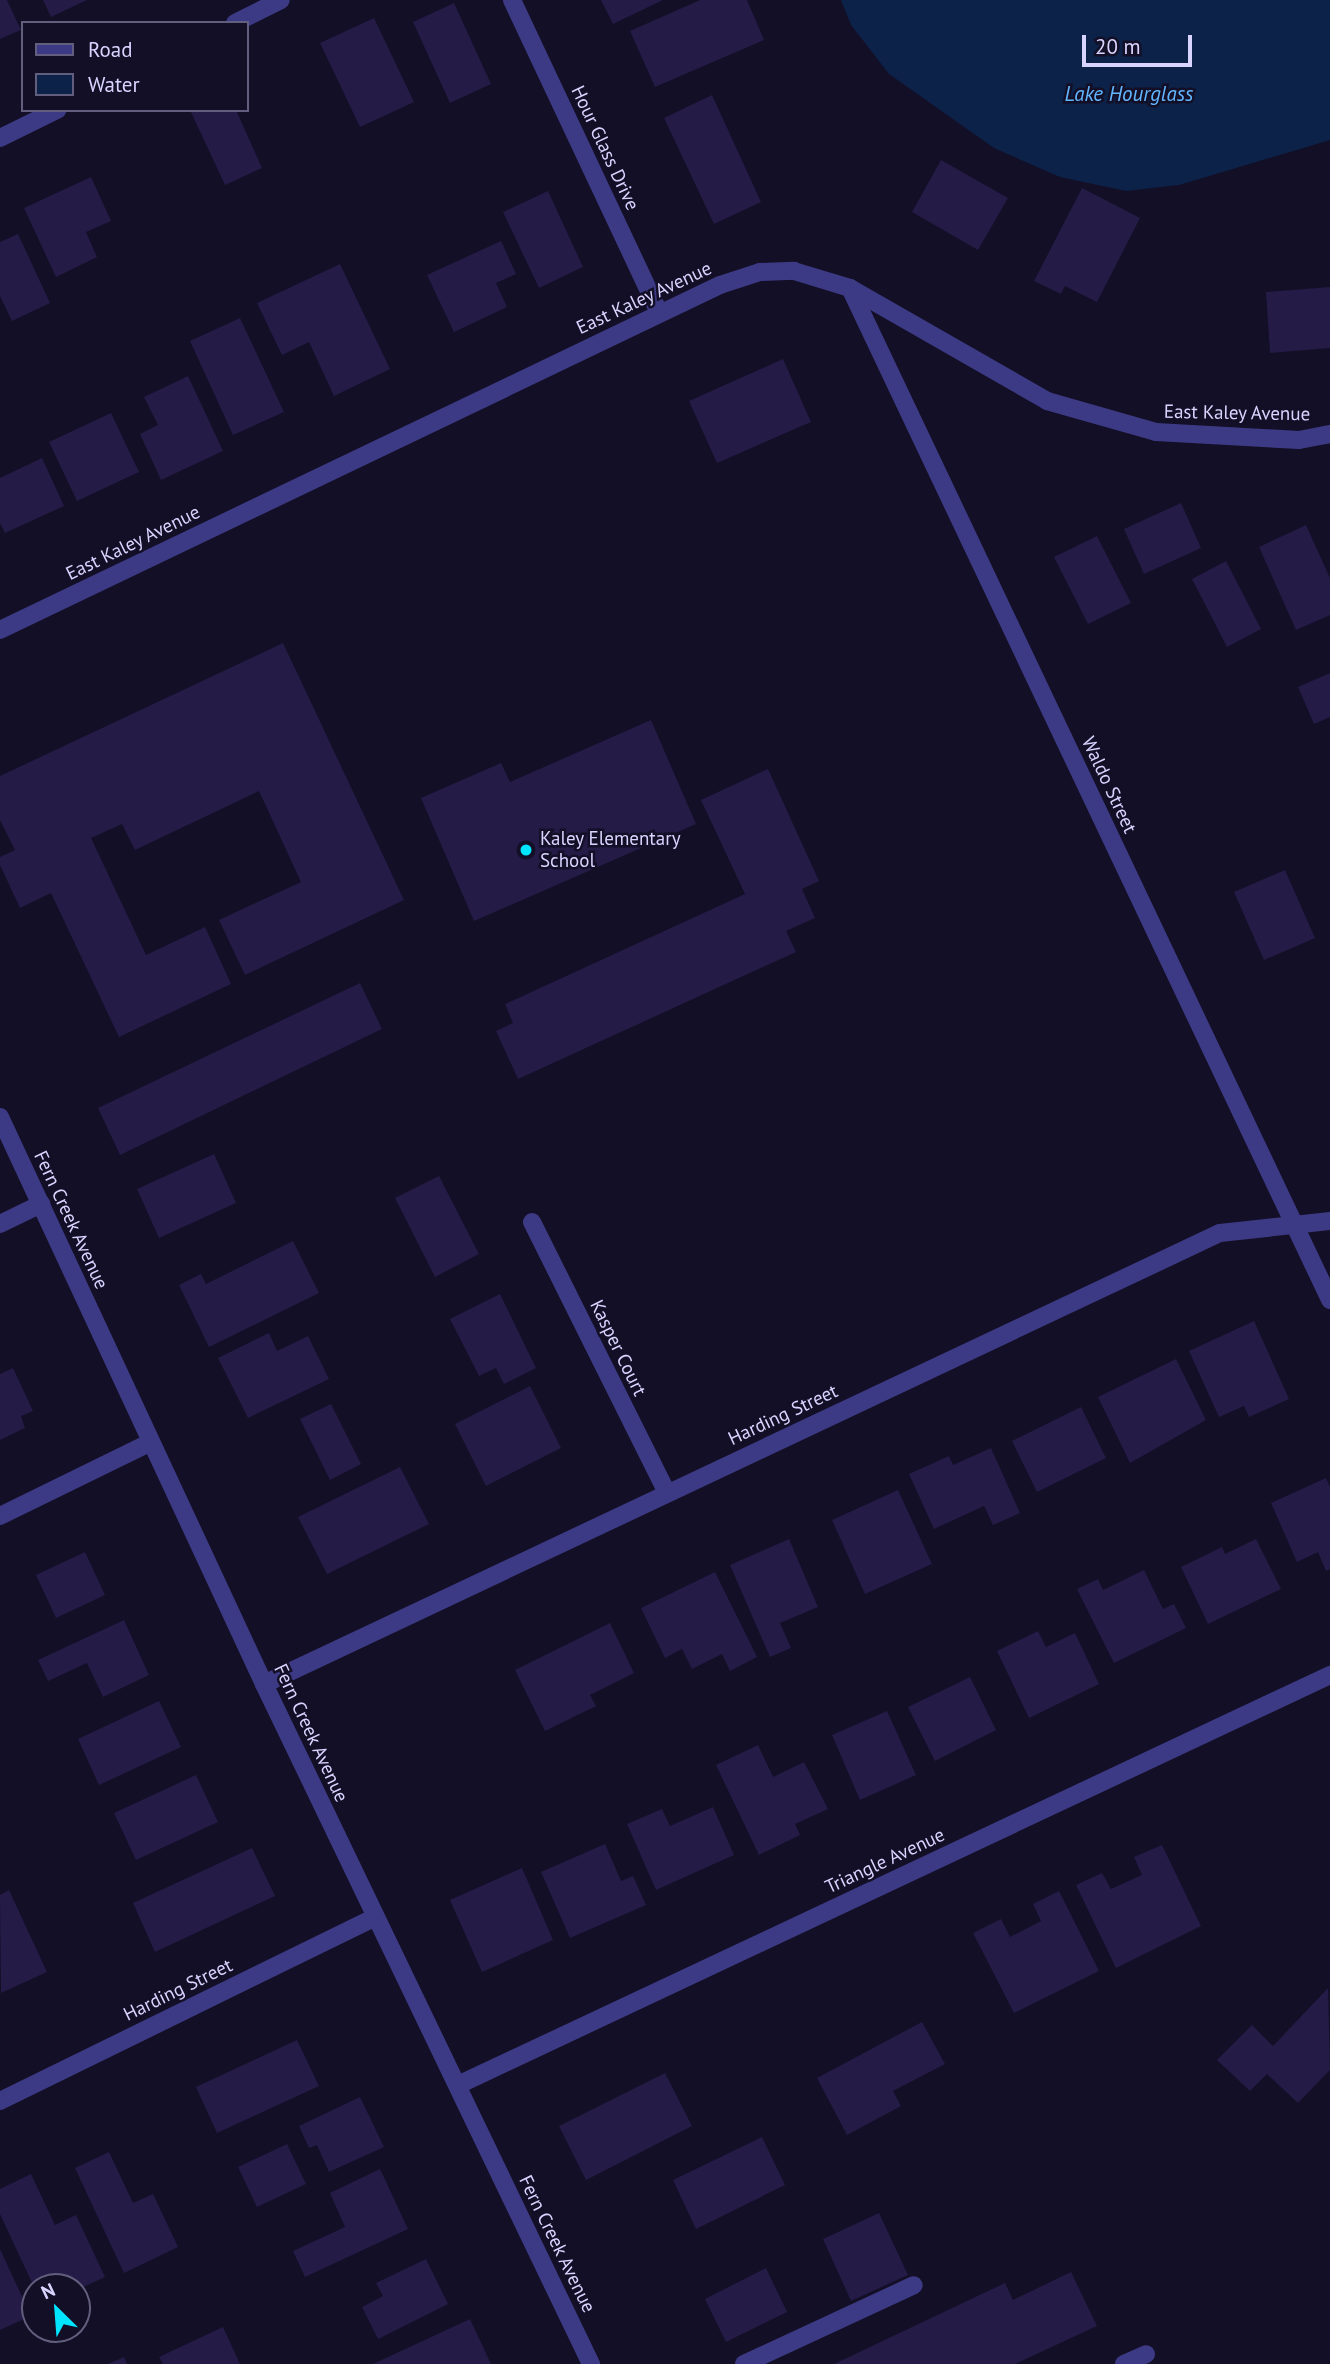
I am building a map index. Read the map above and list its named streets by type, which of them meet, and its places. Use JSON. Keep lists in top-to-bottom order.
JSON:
{
  "streets": {
    "street": [
      "Hour Glass Drive",
      "East Kaley Avenue",
      "Waldo Street",
      "Fern Creek Avenue",
      "Kasper Court",
      "Harding Street",
      "Triangle Avenue"
    ]
  },
  "crossings": [
    ["Hour Glass Drive", "East Kaley Avenue"],
    ["East Kaley Avenue", "Waldo Street"],
    ["Waldo Street", "Harding Street"],
    ["Fern Creek Avenue", "Harding Street"],
    ["Fern Creek Avenue", "Triangle Avenue"],
    ["Kasper Court", "Harding Street"]
  ],
  "water": ["Lake Hourglass"],
  "places": ["Kaley Elementary School"],
  "legend": ["Road", "Water"],
  "scale_bar": "20 m",
  "north": "top left"
}
